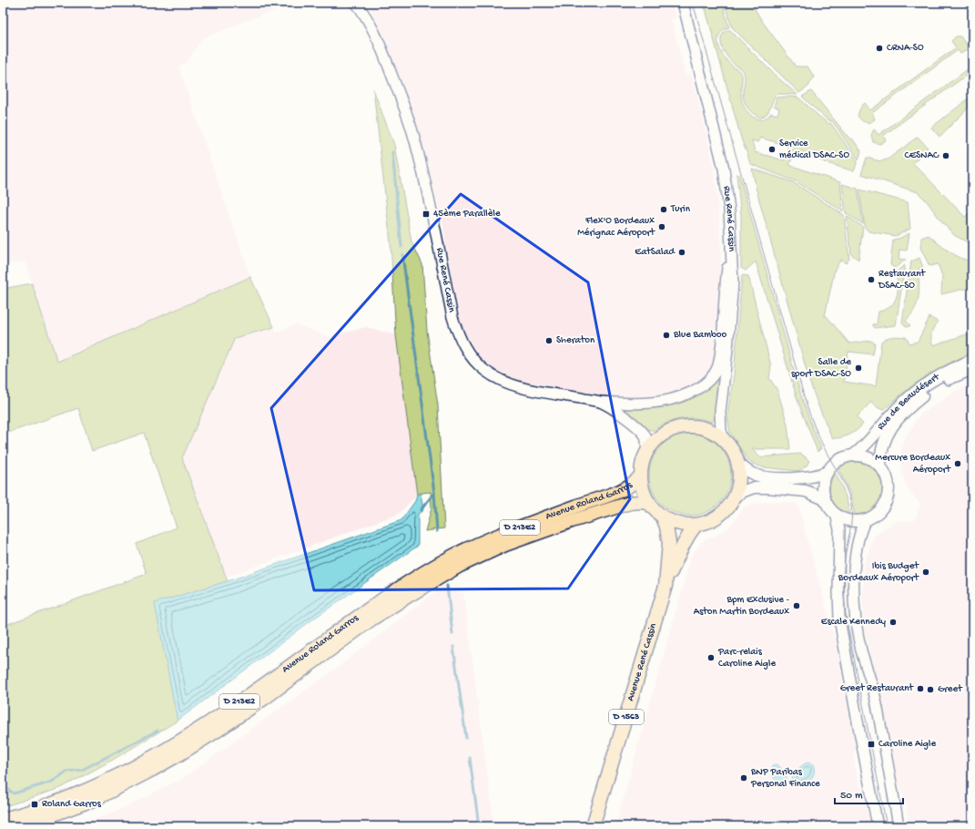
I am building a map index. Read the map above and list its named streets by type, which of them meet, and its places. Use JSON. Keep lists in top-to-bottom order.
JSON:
{
  "streets": {
    "main road": [
      "Rue de Beaudésert",
      "Avenue Roland Garros",
      "D 213E2",
      "Avenue René Cassin",
      "D 1563"
    ],
    "street": ["Rue René Cassin"]
  },
  "crossings": [
    ["Rue René Cassin", "Avenue Roland Garros"],
    ["Rue René Cassin", "Avenue René Cassin"],
    ["Rue René Cassin", "D 1563"],
    ["Avenue Roland Garros", "Avenue René Cassin"],
    ["Avenue Roland Garros", "D 1563"],
    ["Avenue René Cassin", "D 1563"]
  ],
  "places": {
    "other": [
      "CRNA-SO",
      "Service médical DSAC-SO",
      "CESNAC",
      "Turin",
      "Flex'O Bordeaux Mérignac Aéroport",
      "EatSalad",
      "Restaurant DSAC-SO",
      "Blue Bamboo",
      "Sheraton",
      "Salle de sport DSAC-SO",
      "Mercure Bordeaux Aéroport",
      "Ibis Budget Bordeaux Aéroport",
      "Bpm Exclusive - Aston Martin Bordeaux",
      "Escale Kennedy",
      "Parc-relais Caroline Aigle",
      "Greet Restaurant",
      "Greet",
      "BNP Paribas Personal Finance"
    ],
    "transit": ["45ème Parallèle", "Caroline Aigle", "Roland Garros"]
  },
  "scale_bar": "50 m"
}
